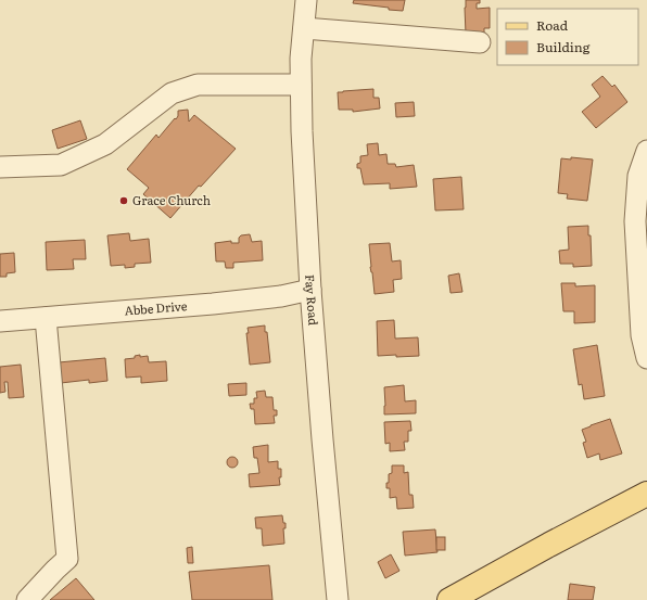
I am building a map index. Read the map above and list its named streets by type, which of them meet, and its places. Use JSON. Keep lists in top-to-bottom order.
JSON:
{
  "streets": {
    "street": ["Fay Road", "Abbe Drive"]
  },
  "crossings": [
    ["Fay Road", "Abbe Drive"]
  ],
  "places": ["Grace Church"],
  "legend": ["Road", "Building"]
}
